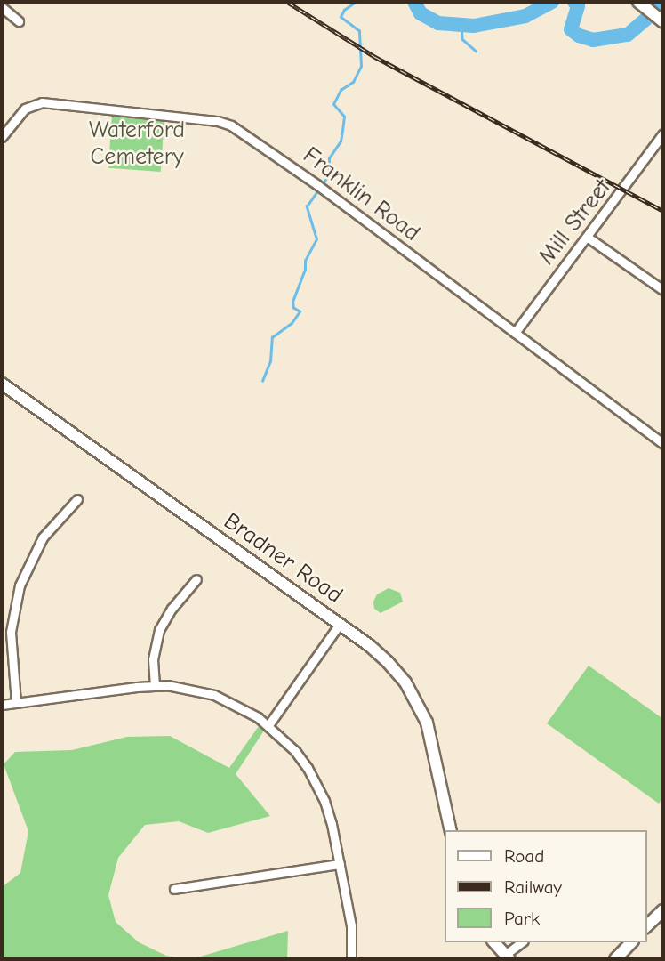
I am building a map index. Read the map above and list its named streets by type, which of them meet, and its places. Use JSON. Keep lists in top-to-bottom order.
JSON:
{
  "streets": {
    "street": ["Franklin Road", "Mill Street", "Bradner Road"]
  },
  "crossings": [
    ["Franklin Road", "Mill Street"]
  ],
  "parks": ["Waterford Cemetery"],
  "legend": ["Road", "Railway", "Park"]
}
